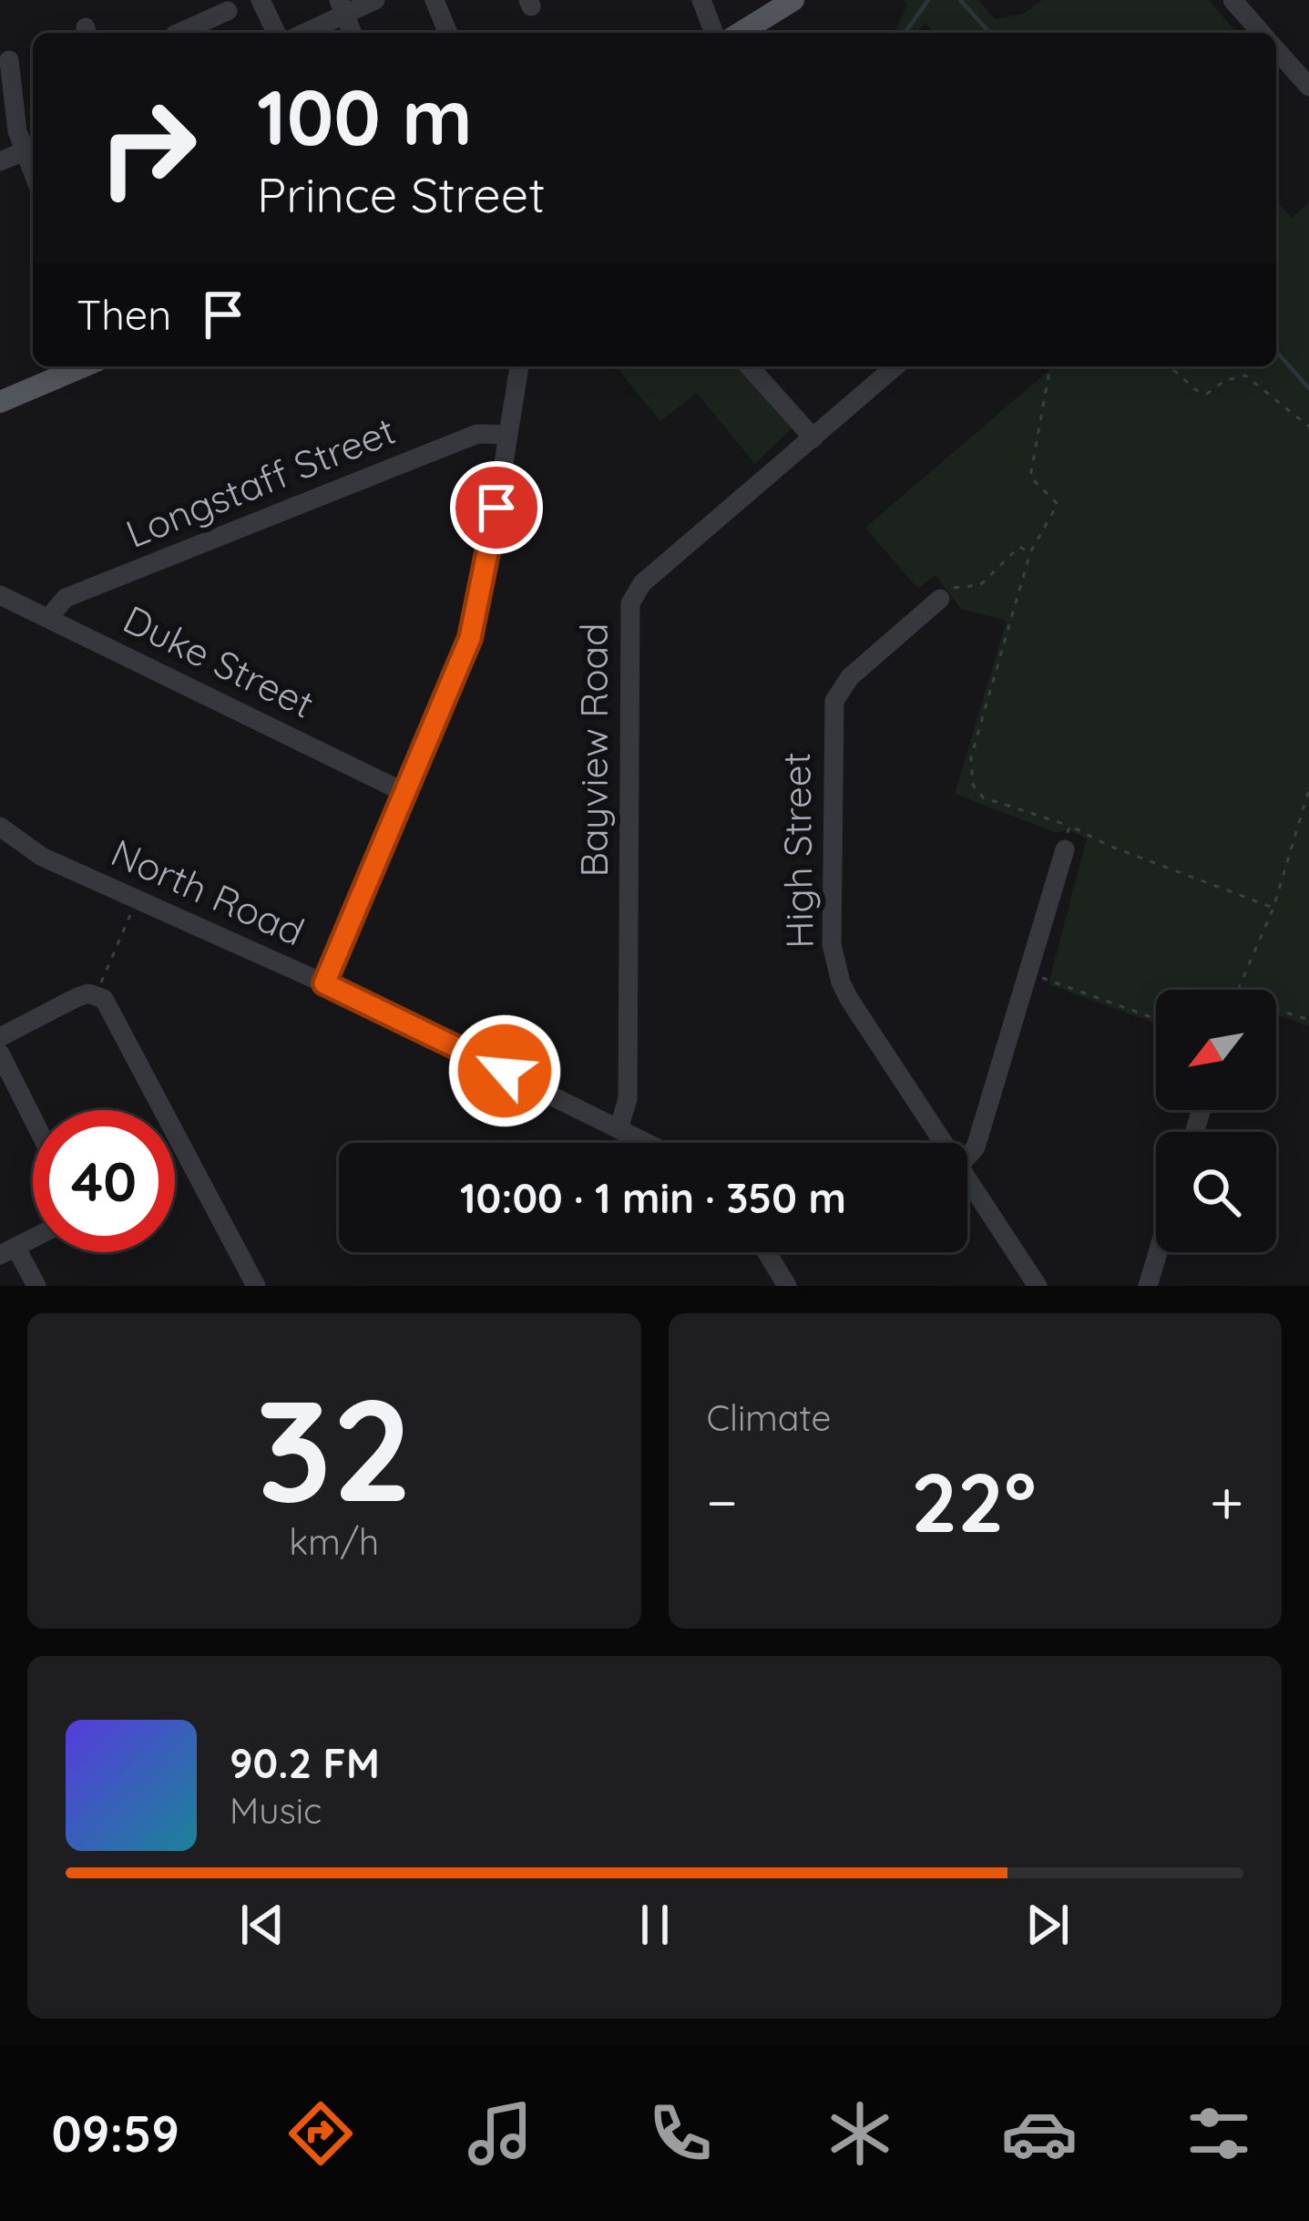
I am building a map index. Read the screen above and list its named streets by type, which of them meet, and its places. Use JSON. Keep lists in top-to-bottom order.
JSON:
{
  "streets": {
    "street": [
      "Longstaff Street",
      "Duke Street",
      "Bayview Road",
      "High Street",
      "North Road"
    ]
  },
  "crossings": [
    ["Longstaff Street", "Duke Street"],
    ["Bayview Road", "North Road"]
  ],
  "north": "bottom left",
  "page": {
    "turn": ["100 m", "Prince Street"],
    "then": "Then",
    "limit": "40",
    "trip": "10:00 · 1 min · 350 m",
    "tile": [
      ["32", "km/h"],
      "Climate"
    ],
    "heat": ["−", "22°", "+"],
    "song": ["90.2 FM", "Music"],
    "tabs": "09:59"
  }
}
